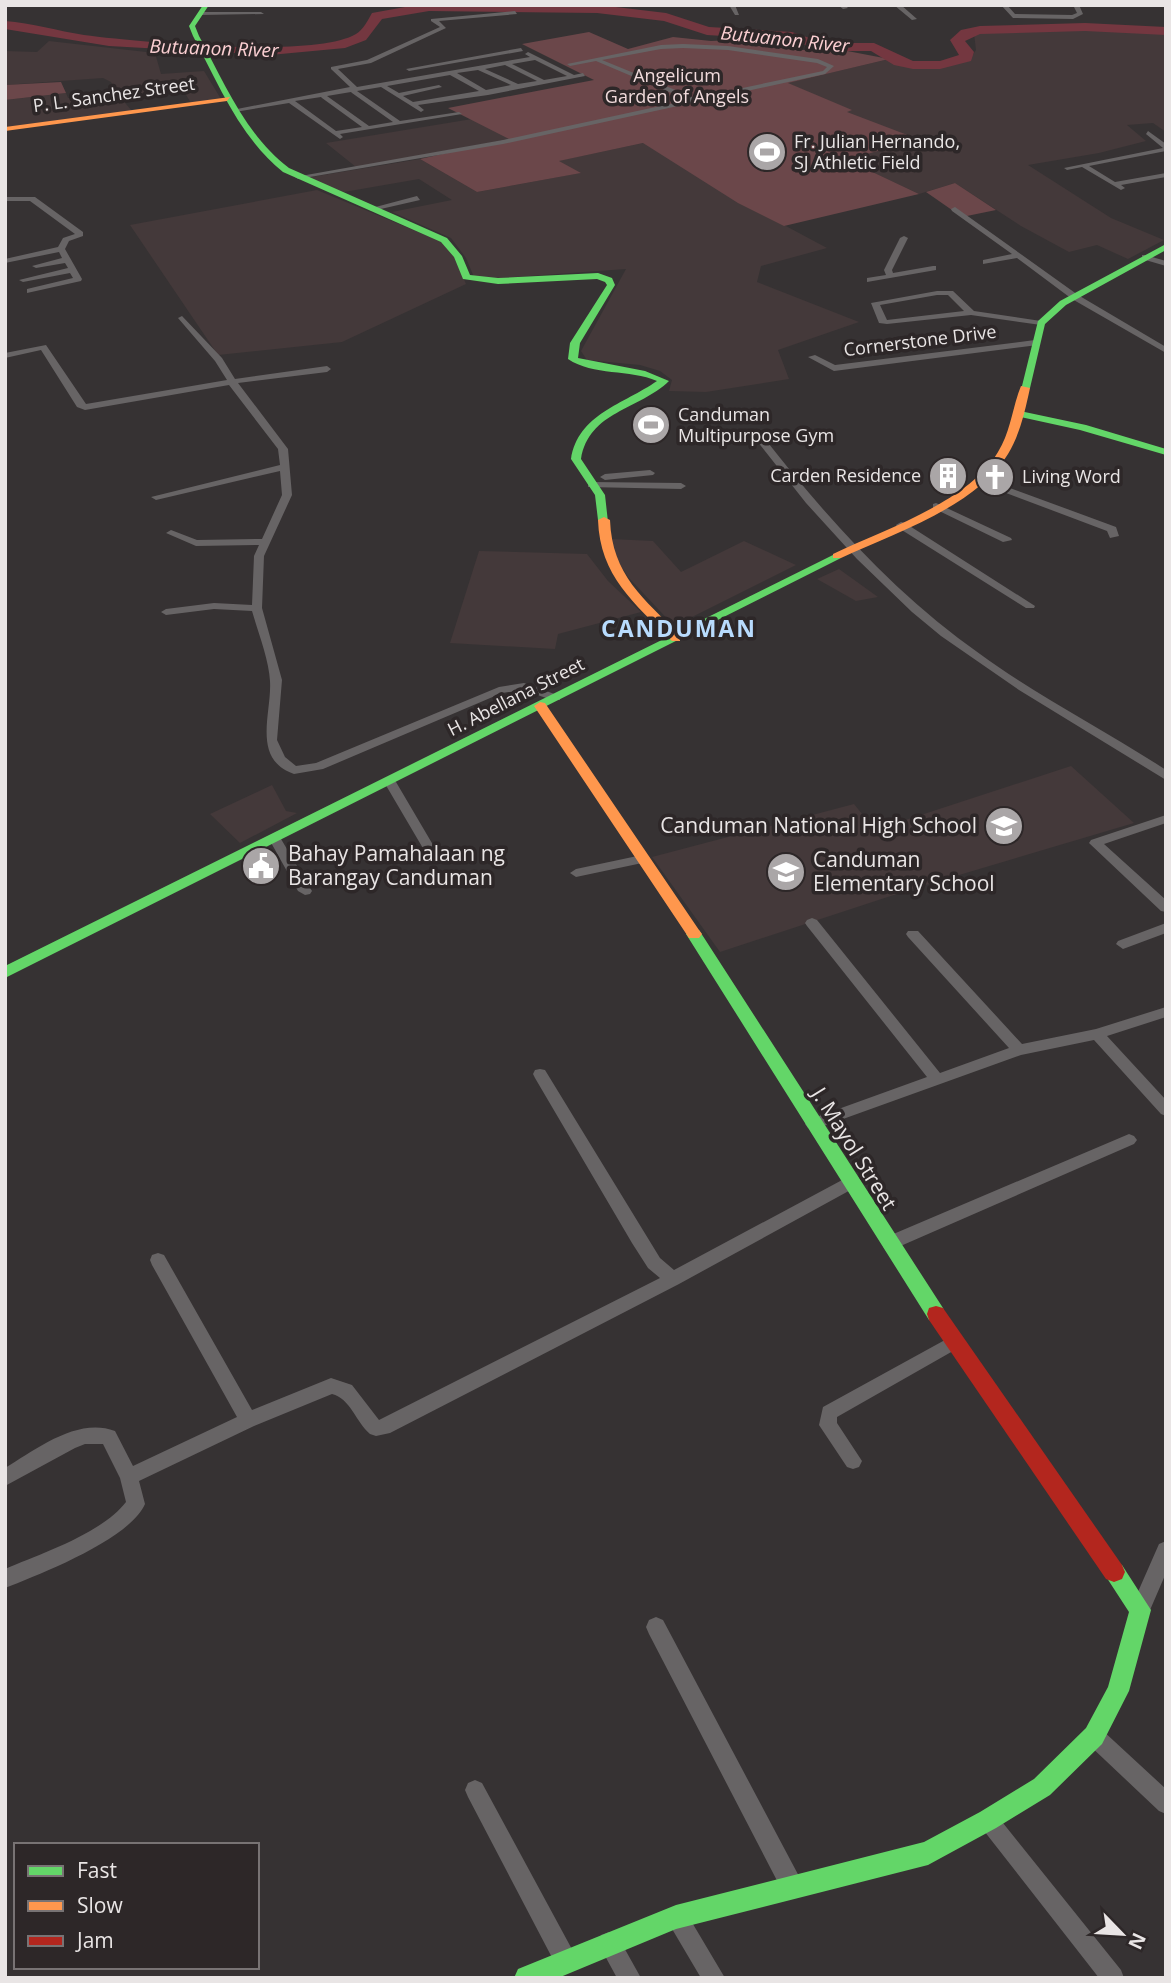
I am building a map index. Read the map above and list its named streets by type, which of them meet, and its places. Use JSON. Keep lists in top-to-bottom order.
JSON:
{
  "streets": {
    "street": [
      "P. L. Sanchez Street",
      "Cornerstone Drive",
      "H. Abellana Street",
      "J. Mayol Street"
    ]
  },
  "crossings": [
    ["Cornerstone Drive", "H. Abellana Street"],
    ["H. Abellana Street", "J. Mayol Street"]
  ],
  "districts": ["CANDUMAN"],
  "water": ["Butuanon River"],
  "parks": ["Angelicum Garden of Angels"],
  "places": {
    "sports": ["Fr. Julian Hernando, SJ Athletic Field", "Canduman Multipurpose Gym"],
    "building": ["Carden Residence"],
    "church": ["Living Word"],
    "school or university": ["Canduman National High School", "Canduman Elementary School"],
    "public building": ["Bahay Pamahalaan ng Barangay Canduman"]
  },
  "legend": ["Fast", "Slow", "Jam"],
  "north": "bottom right"
}
